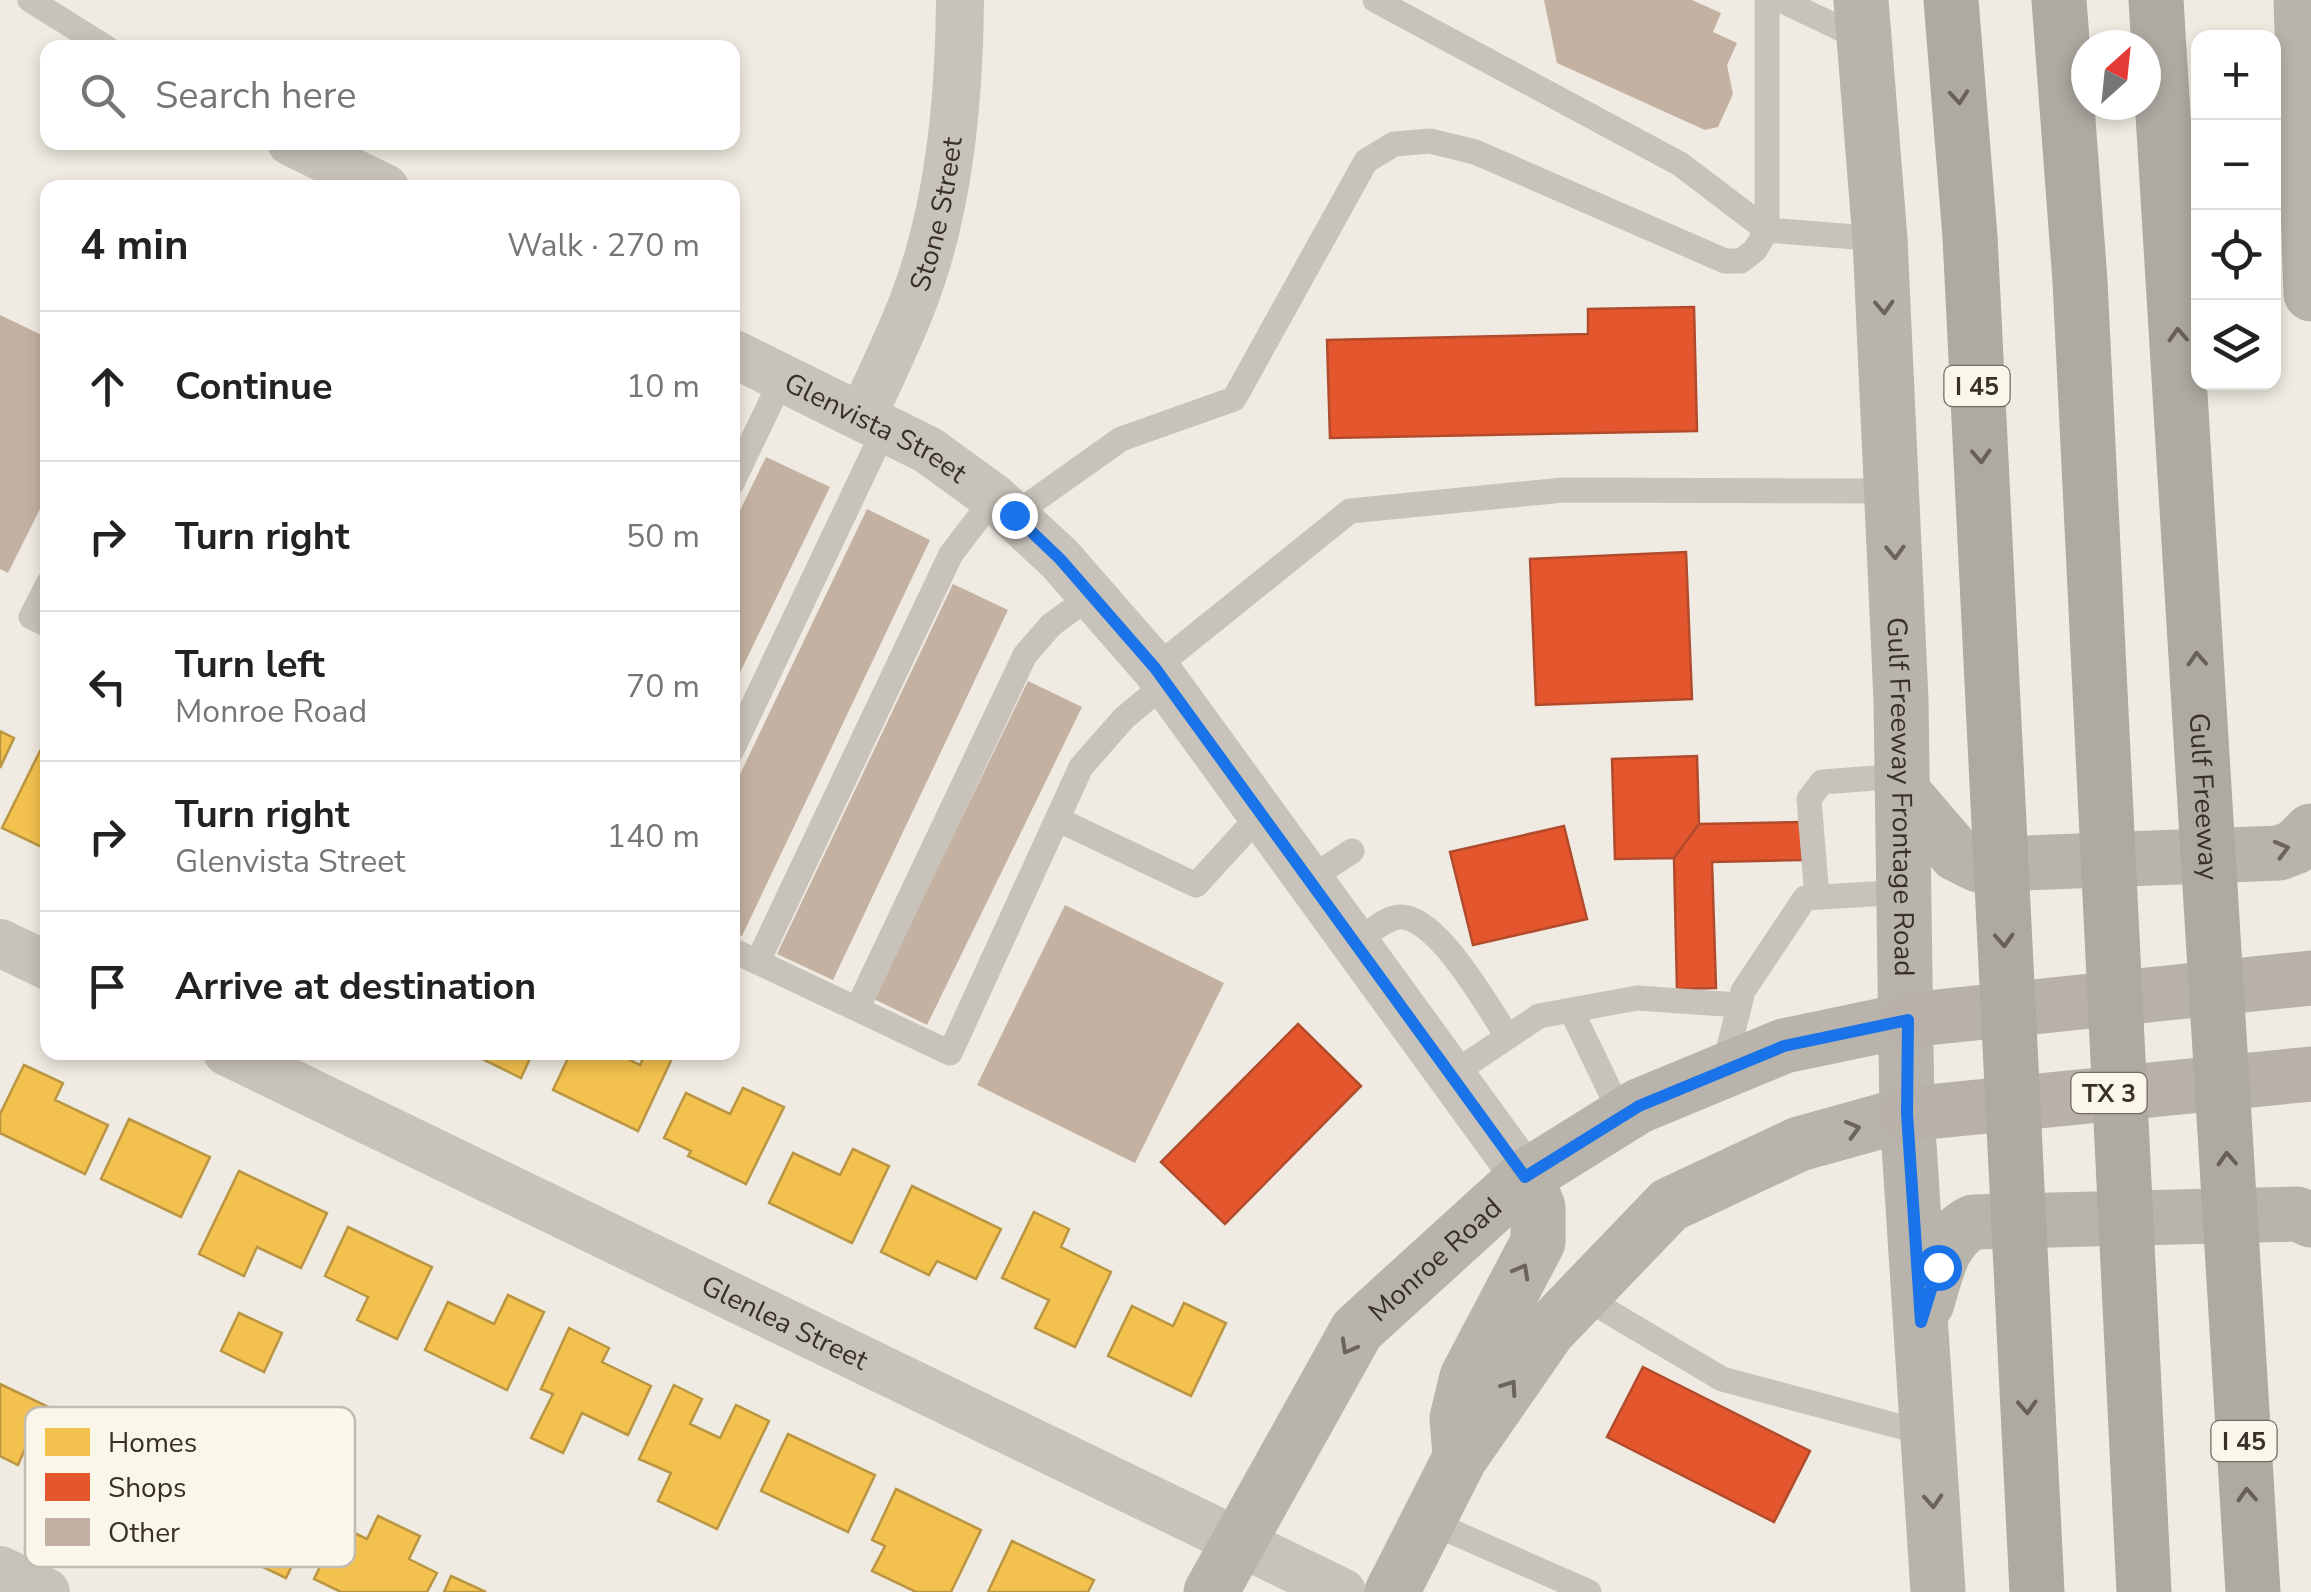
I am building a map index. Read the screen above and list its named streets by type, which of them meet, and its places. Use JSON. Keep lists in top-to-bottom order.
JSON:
{
  "streets": {
    "highway": ["I 45", "Gulf Freeway"],
    "main road": ["Gulf Freeway Frontage Road", "TX 3", "Monroe Road"],
    "street": ["Stone Street", "Glenvista Street", "Glenlea Street"]
  },
  "crossings": [
    ["Stone Street", "Glenvista Street"],
    ["Glenvista Street", "Monroe Road"],
    ["Gulf Freeway Frontage Road", "TX 3"],
    ["Gulf Freeway Frontage Road", "Monroe Road"],
    ["Monroe Road", "Glenlea Street"]
  ],
  "one_way": ["Gulf Freeway Frontage Road"],
  "legend": ["Homes", "Shops", "Other"],
  "north": "top right",
  "page": {
    "map_buttons": ["+", "−"],
    "search": "Search here",
    "heading": ["4 min", "Walk · 270 m"],
    "list": [
      ["Continue", "10 m"],
      ["Turn right", "50 m"],
      ["Turn left", "Monroe Road", "70 m"],
      ["Turn right", "Glenvista Street", "140 m"],
      "Arrive at destination"
    ]
  }
}
